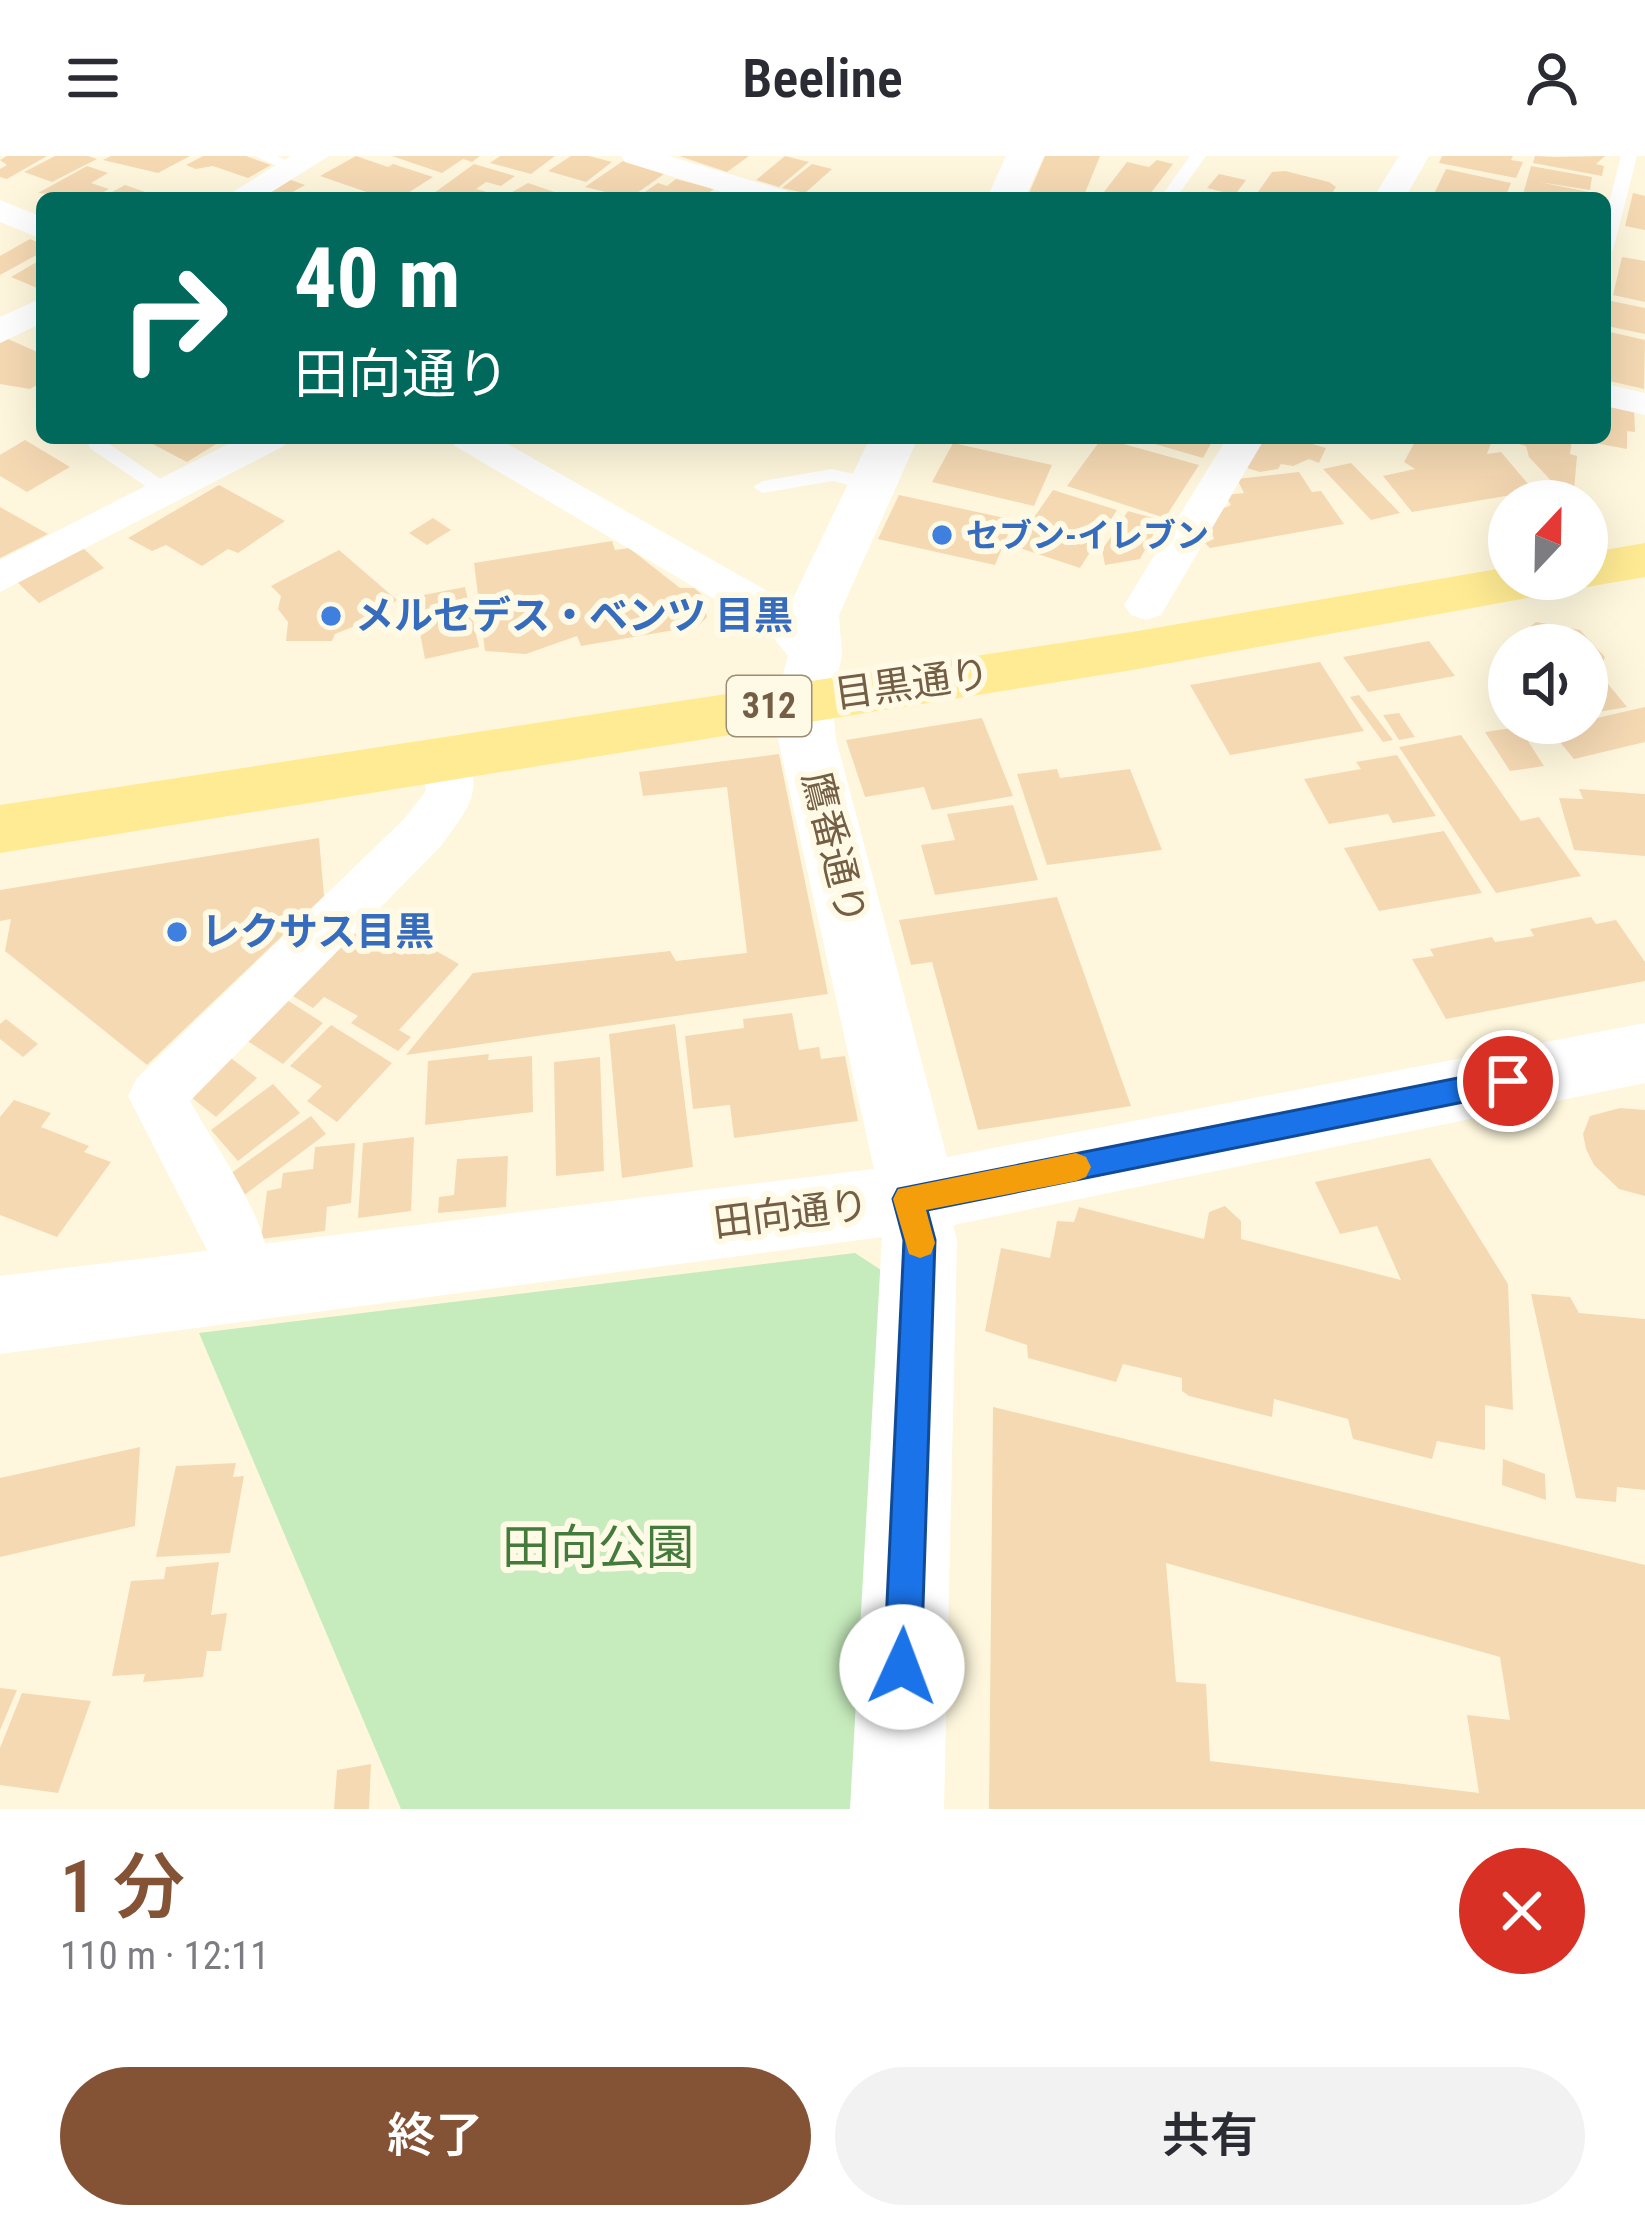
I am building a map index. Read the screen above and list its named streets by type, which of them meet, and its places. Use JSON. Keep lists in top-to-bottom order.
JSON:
{
  "streets": {
    "main road": ["目黒通り", "312"],
    "street": ["鷹番通り", "田向通り"]
  },
  "crossings": [
    ["目黒通り", "鷹番通り"],
    ["鷹番通り", "田向通り"]
  ],
  "parks": ["田向公園"],
  "places": ["セブン-イレブン", "メルセデス・ベンツ 目黒", "レクサス目黒"],
  "north": "top",
  "page": {
    "header": "Beeline",
    "turn": ["40 m", "田向通り"],
    "heading": ["1 分", "110 m · 12:11"],
    "buttons": ["終了", "共有"]
  }
}
